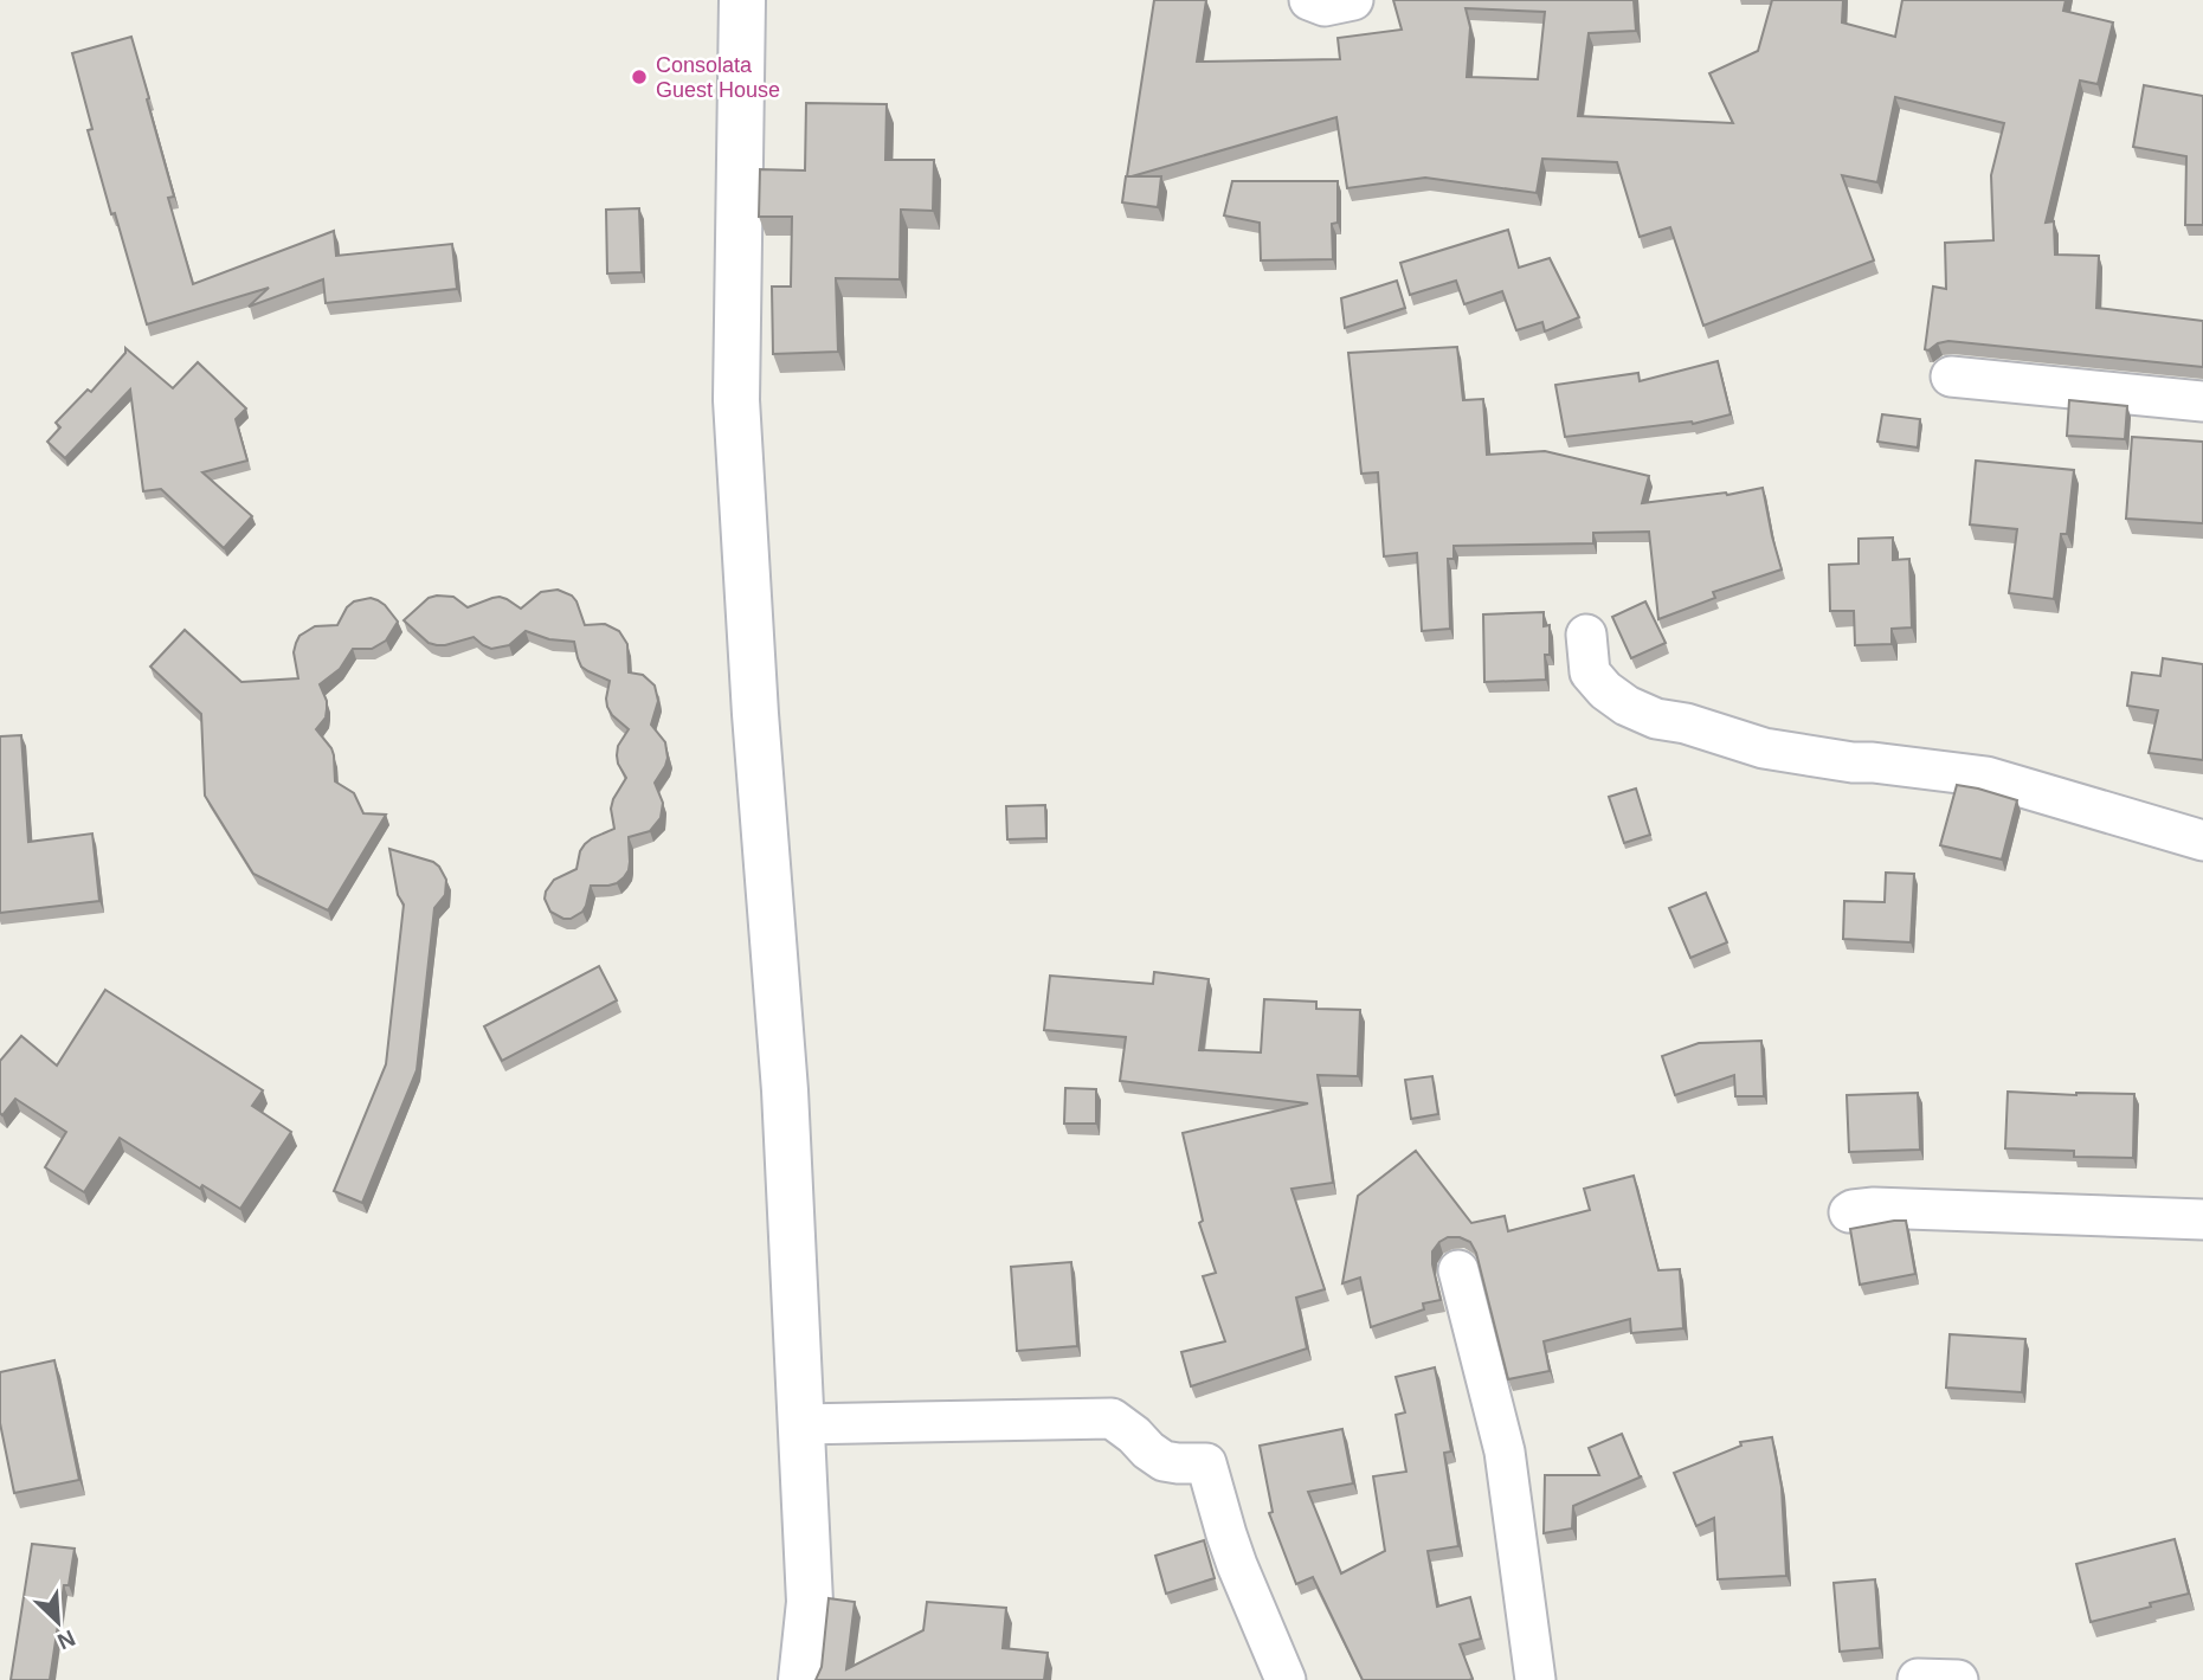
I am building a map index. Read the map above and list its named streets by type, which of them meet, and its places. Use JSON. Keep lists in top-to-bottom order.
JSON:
{
  "places": ["Consolata Guest House"],
  "north": "bottom right"
}
